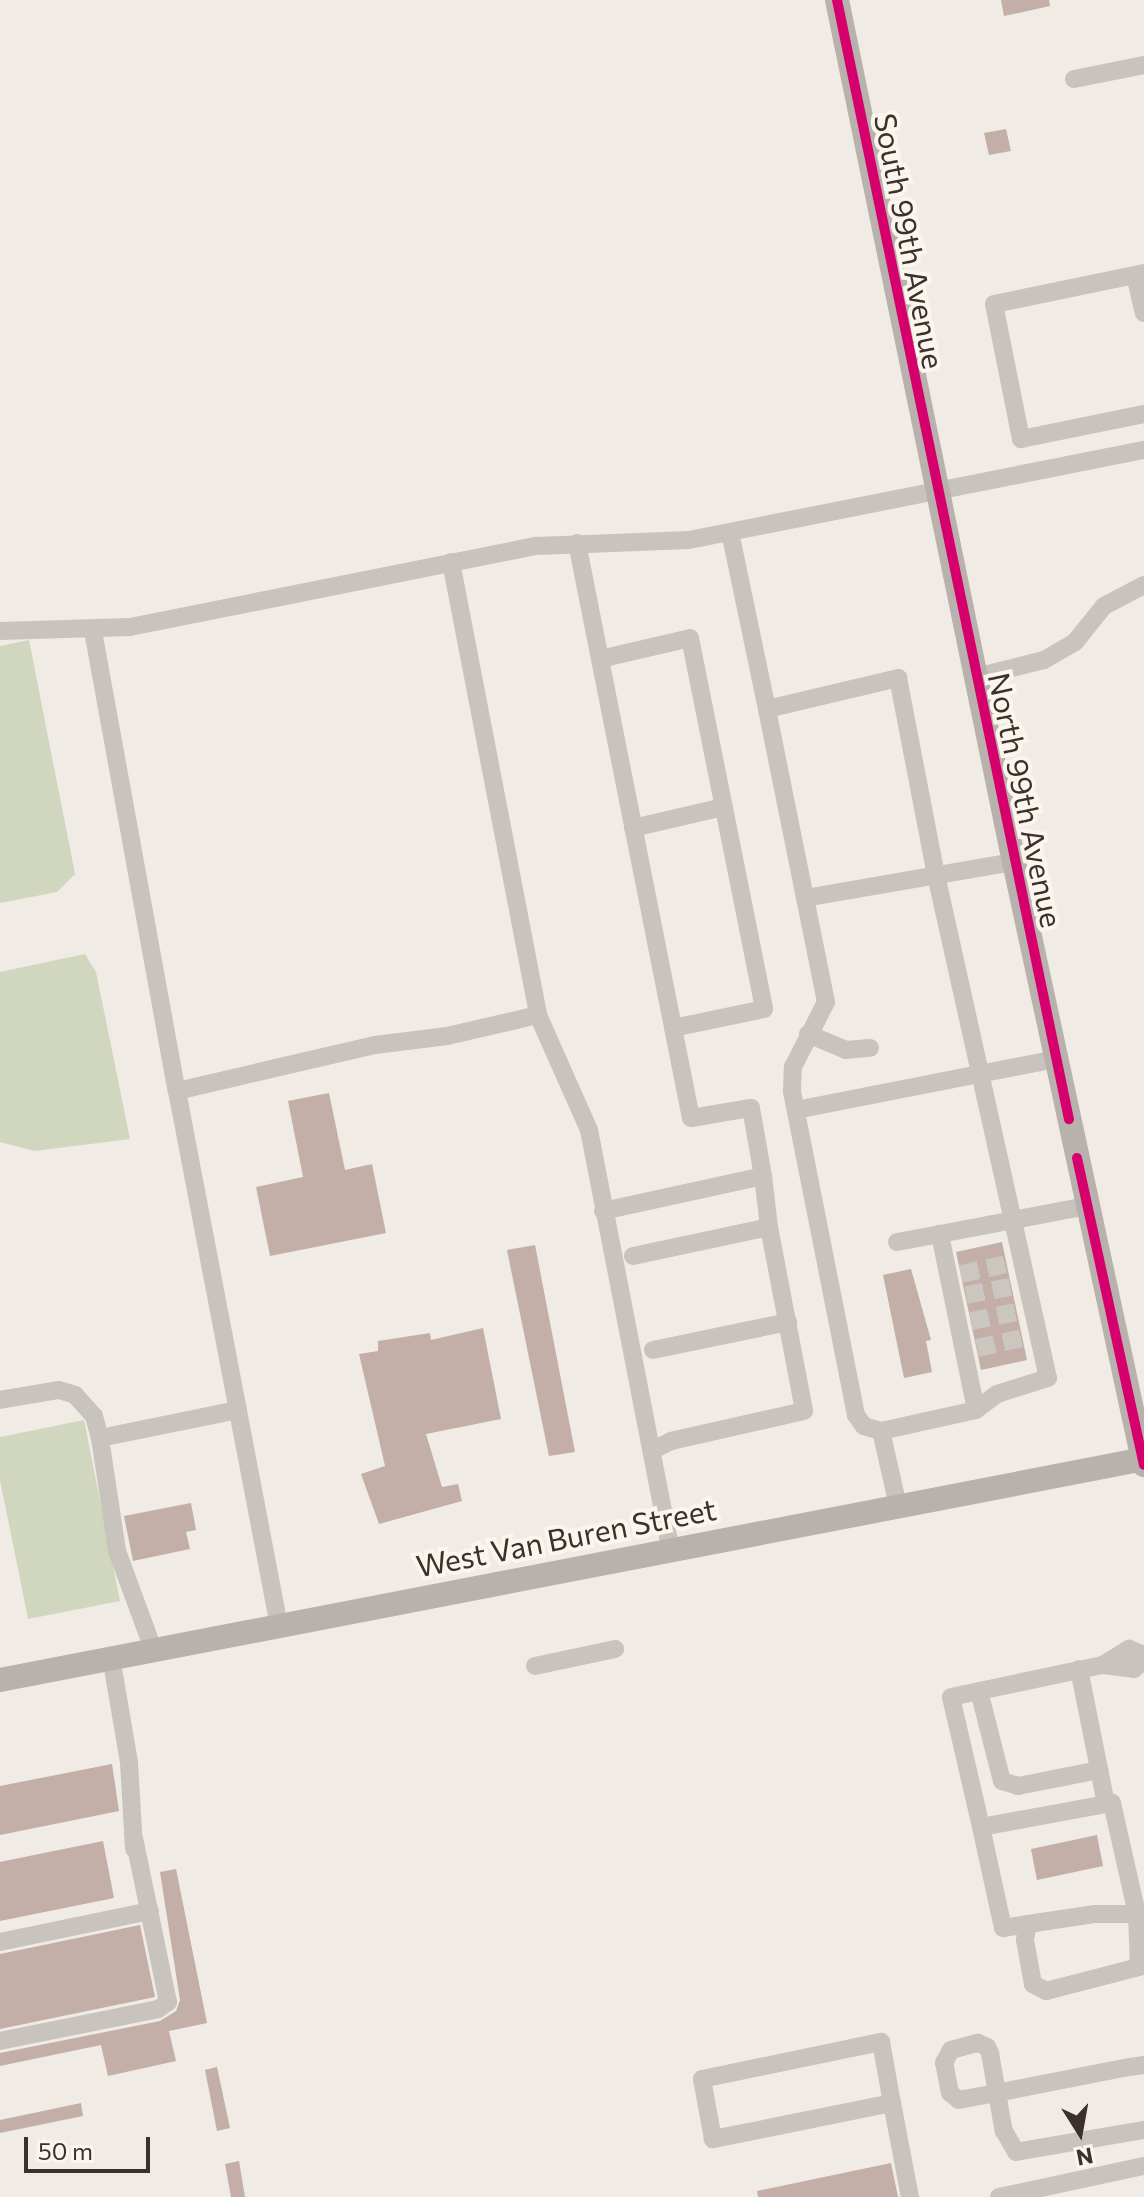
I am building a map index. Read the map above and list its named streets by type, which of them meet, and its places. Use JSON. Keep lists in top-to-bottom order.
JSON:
{
  "streets": {
    "main road": ["South 99th Avenue", "North 99th Avenue", "West Van Buren Street"]
  },
  "crossings": [
    ["South 99th Avenue", "North 99th Avenue"],
    ["North 99th Avenue", "West Van Buren Street"]
  ],
  "scale_bar": "50 m",
  "north": "bottom"
}
